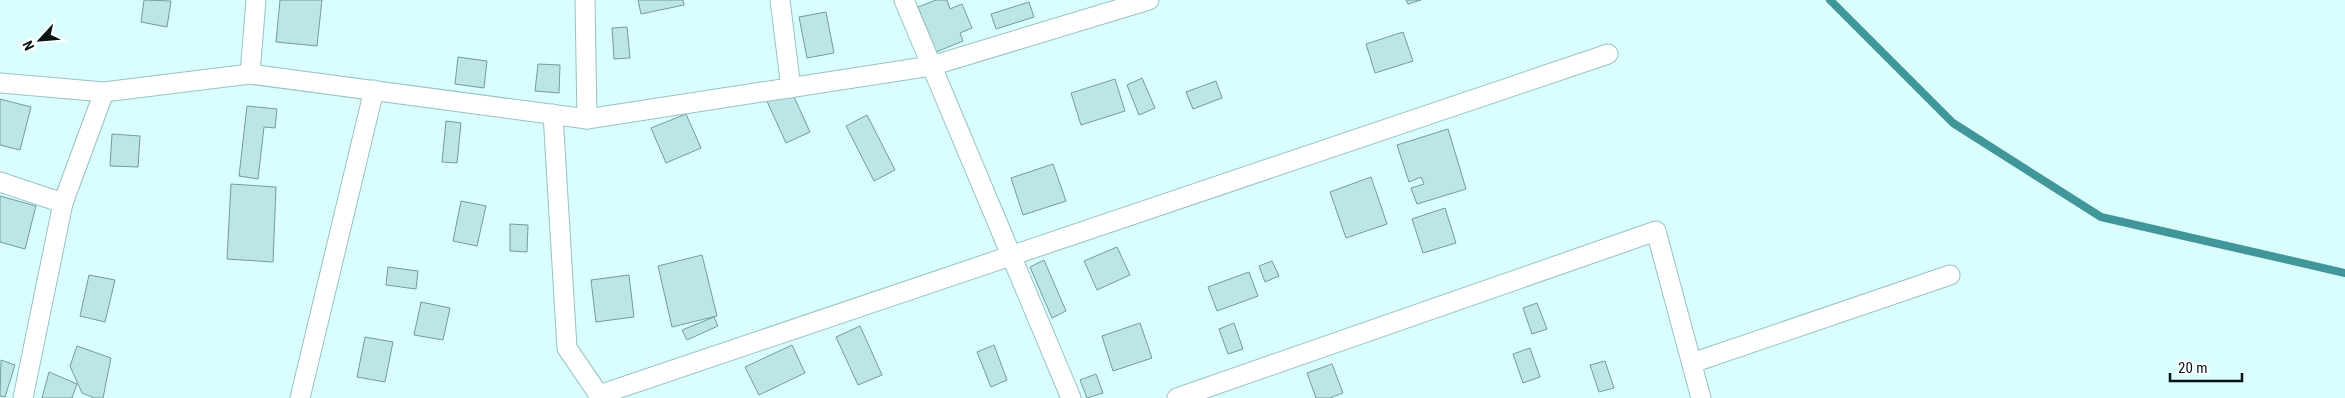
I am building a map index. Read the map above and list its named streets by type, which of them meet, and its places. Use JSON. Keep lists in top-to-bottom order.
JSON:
{
  "scale_bar": "20 m",
  "north": "bottom left"
}
